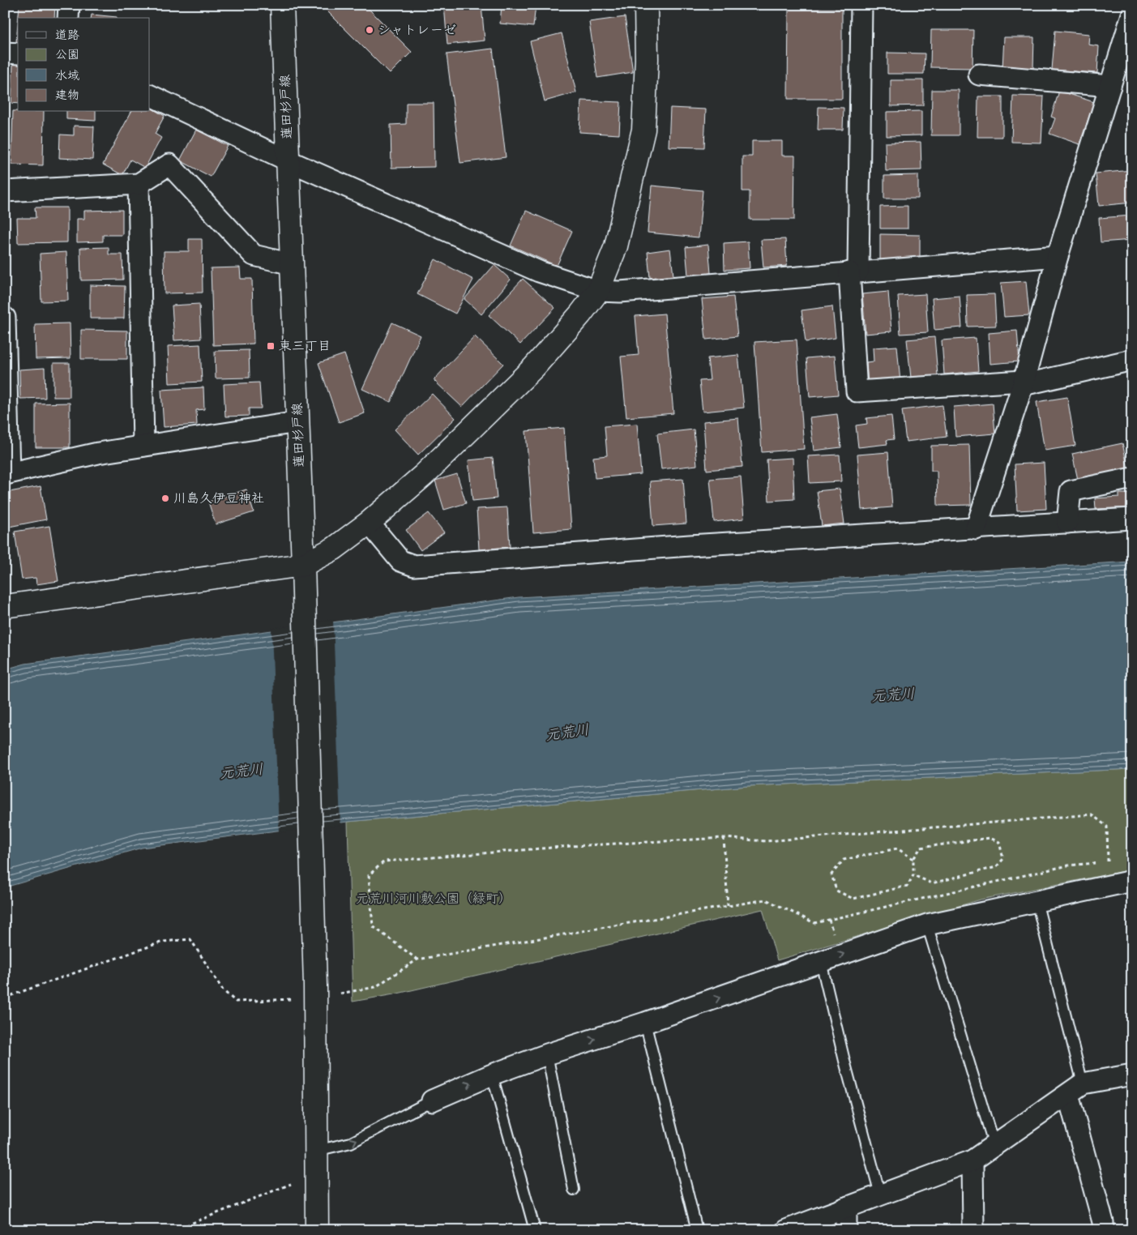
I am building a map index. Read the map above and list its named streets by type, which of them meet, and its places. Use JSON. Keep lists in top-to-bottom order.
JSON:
{
  "streets": {
    "street": ["蓮田杉戸線"]
  },
  "water": ["元荒川"],
  "parks": ["元荒川河川敷公園（緑町）"],
  "places": {
    "other": ["シャトレーゼ", "川島久伊豆神社"],
    "transit": ["東三丁目"]
  },
  "legend": [
    "道路",
    "公園",
    "水域",
    "建物"
  ]
}
